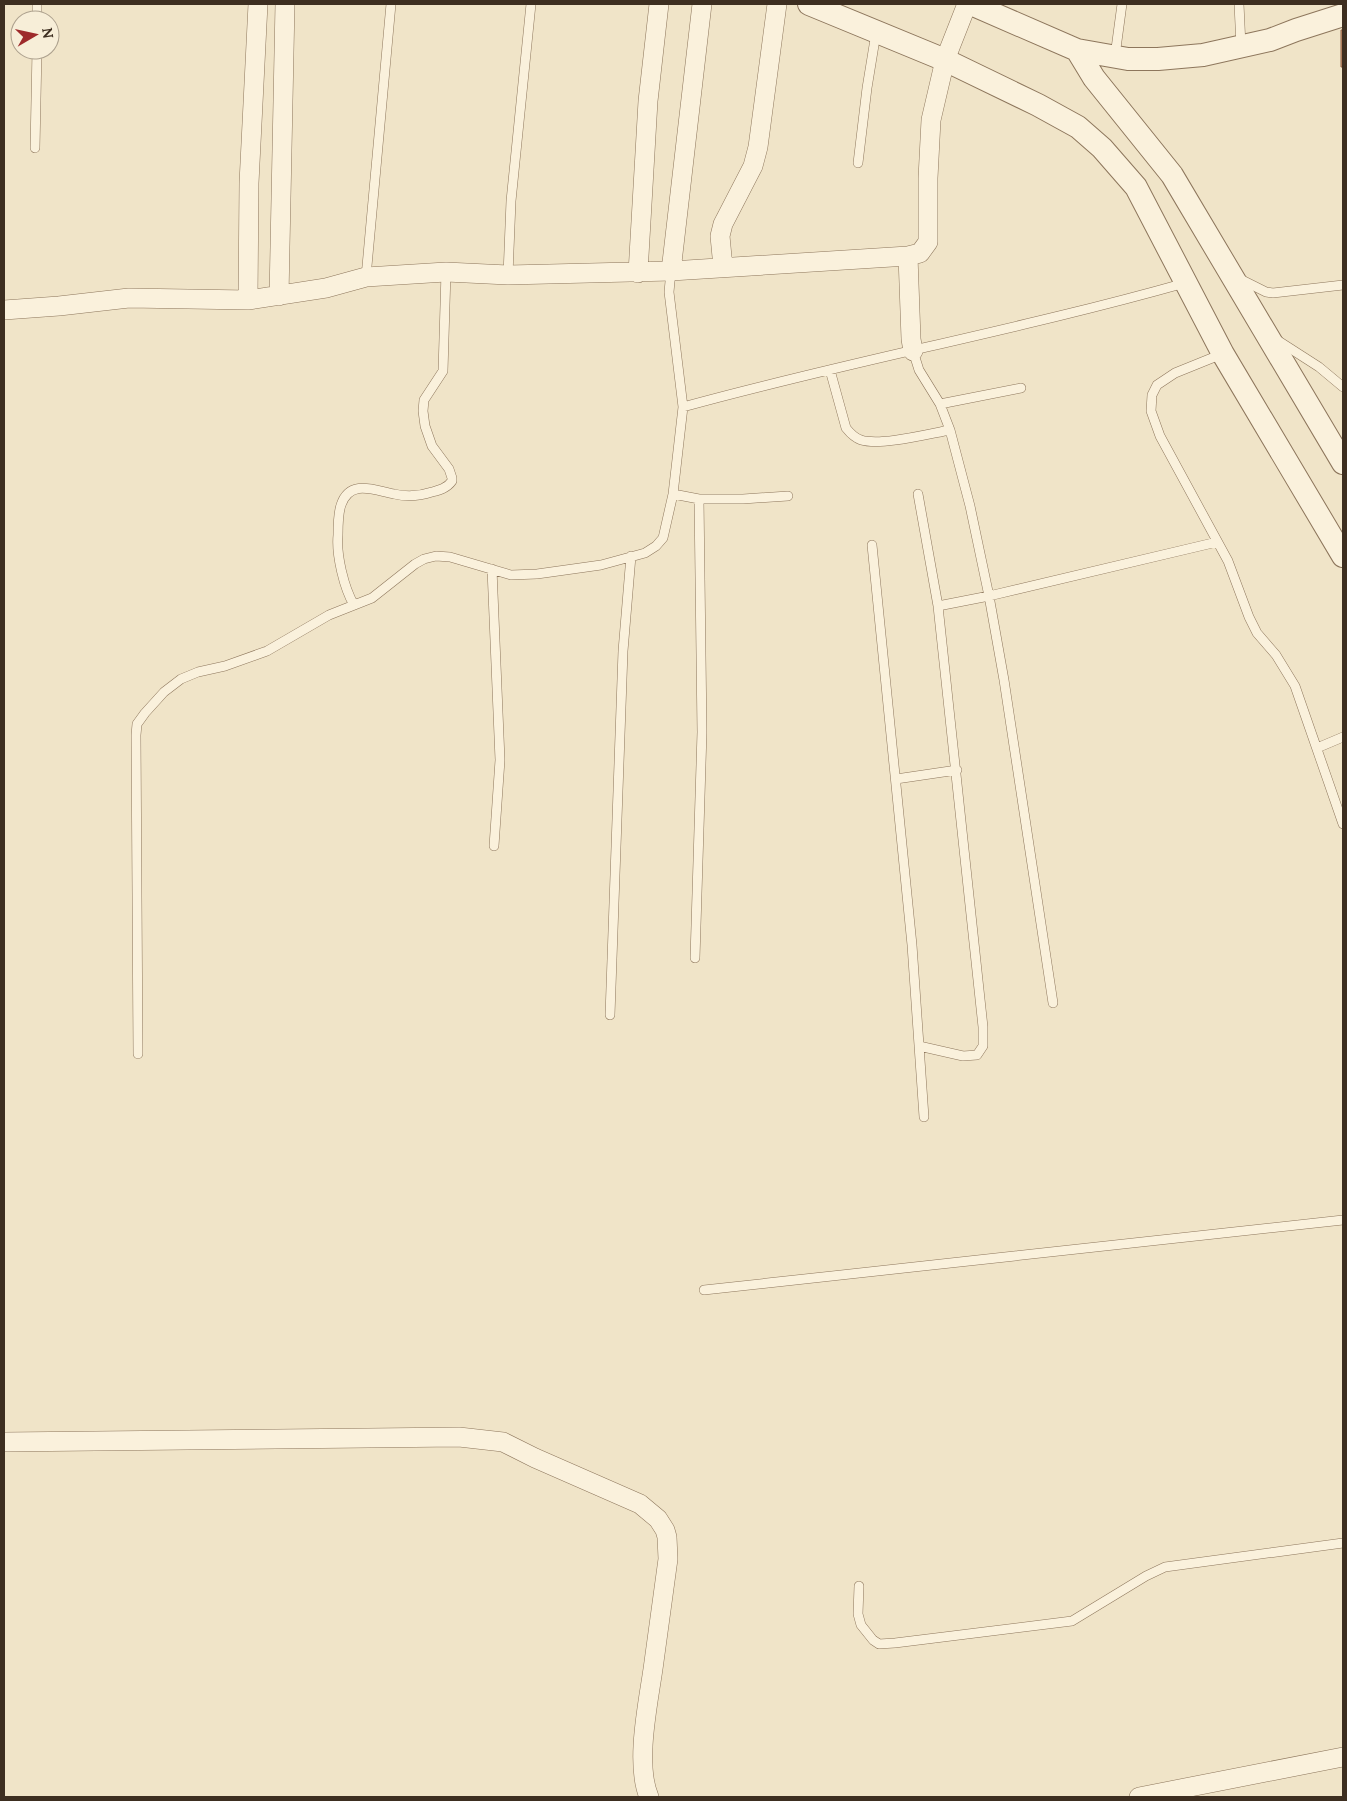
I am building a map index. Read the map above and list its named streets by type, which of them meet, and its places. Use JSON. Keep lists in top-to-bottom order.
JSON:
{
  "north": "right"
}
